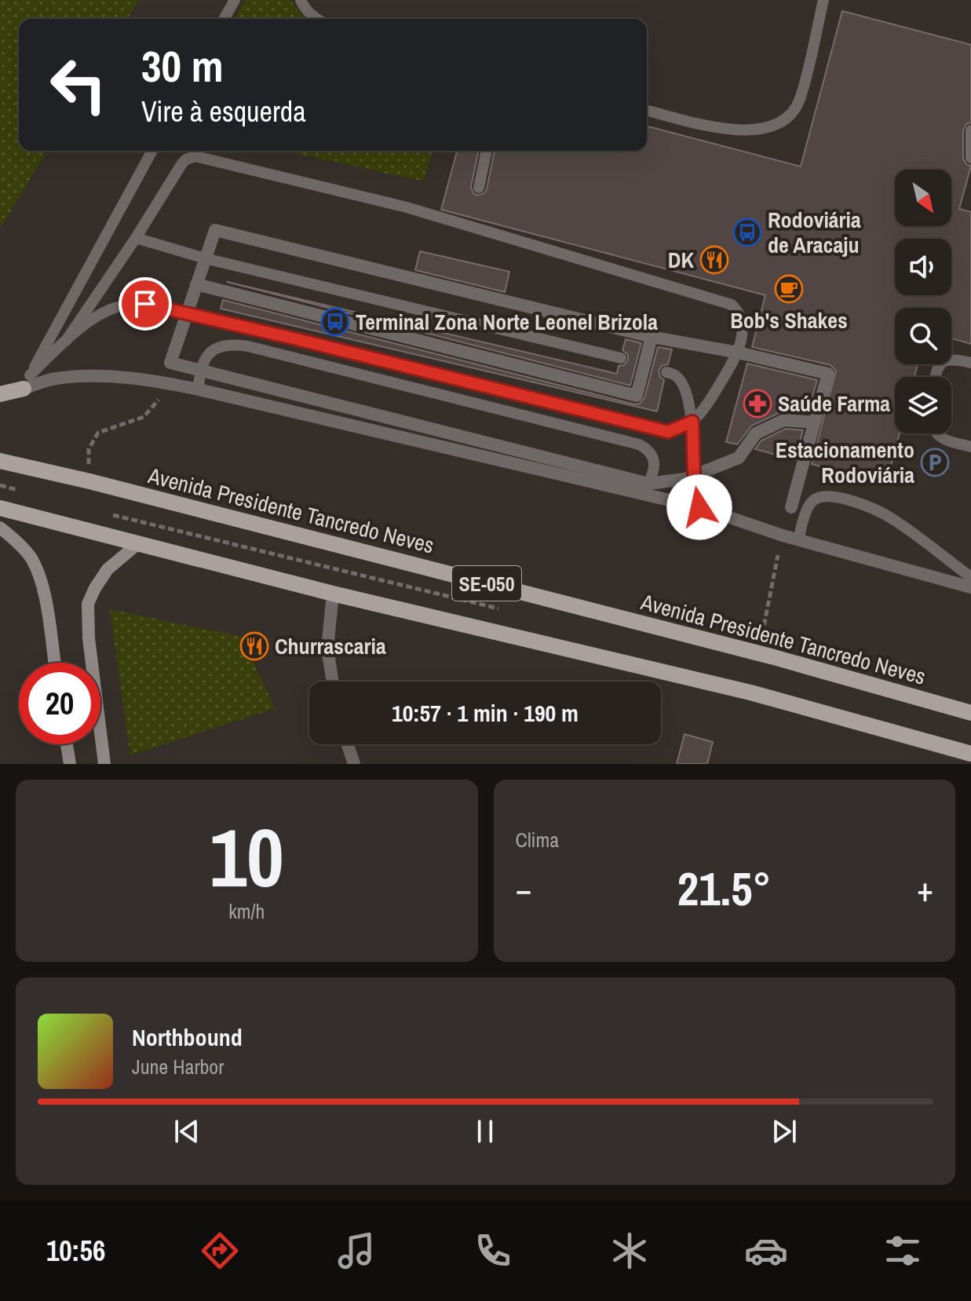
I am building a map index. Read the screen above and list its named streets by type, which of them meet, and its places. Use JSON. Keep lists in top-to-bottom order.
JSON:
{
  "streets": {
    "main road": ["Avenida Presidente Tancredo Neves", "SE-050"]
  },
  "places": {
    "bus stop": ["Rodoviária de Aracaju", "Terminal Zona Norte Leonel Brizola"],
    "restaurant": ["DK", "Churrascaria"],
    "cafe": ["Bob's Shakes"],
    "pharmacy": ["Saúde Farma"],
    "parking": ["Estacionamento Rodoviária"]
  },
  "north": "bottom right",
  "page": {
    "turn": ["30 m", "Vire à esquerda"],
    "limit": "20",
    "trip": "10:57 · 1 min · 190 m",
    "tile": [
      ["10", "km/h"],
      "Clima"
    ],
    "heat": ["−", "21.5°", "+"],
    "song": ["Northbound", "June Harbor"],
    "tabs": "10:56"
  }
}
